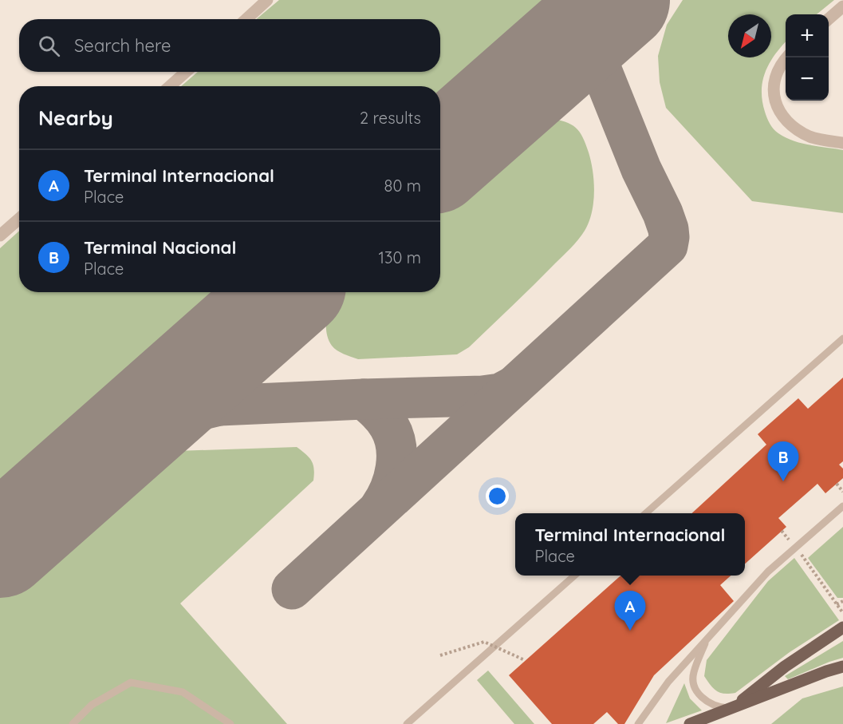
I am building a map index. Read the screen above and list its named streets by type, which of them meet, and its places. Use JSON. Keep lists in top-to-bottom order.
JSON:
{
  "north": "bottom left",
  "page": {
    "map_buttons": ["+", "−"],
    "search": "Search here",
    "heading": ["Nearby", "2 results"],
    "list": [
      {
        "mark": "A",
        "name": "Terminal Internacional",
        "note": "Place",
        "value": "80 m"
      },
      {
        "mark": "B",
        "name": "Terminal Nacional",
        "note": "Place",
        "value": "130 m"
      }
    ],
    "pins": ["B", "A"],
    "popup": ["Terminal Internacional", "Place"]
  }
}
